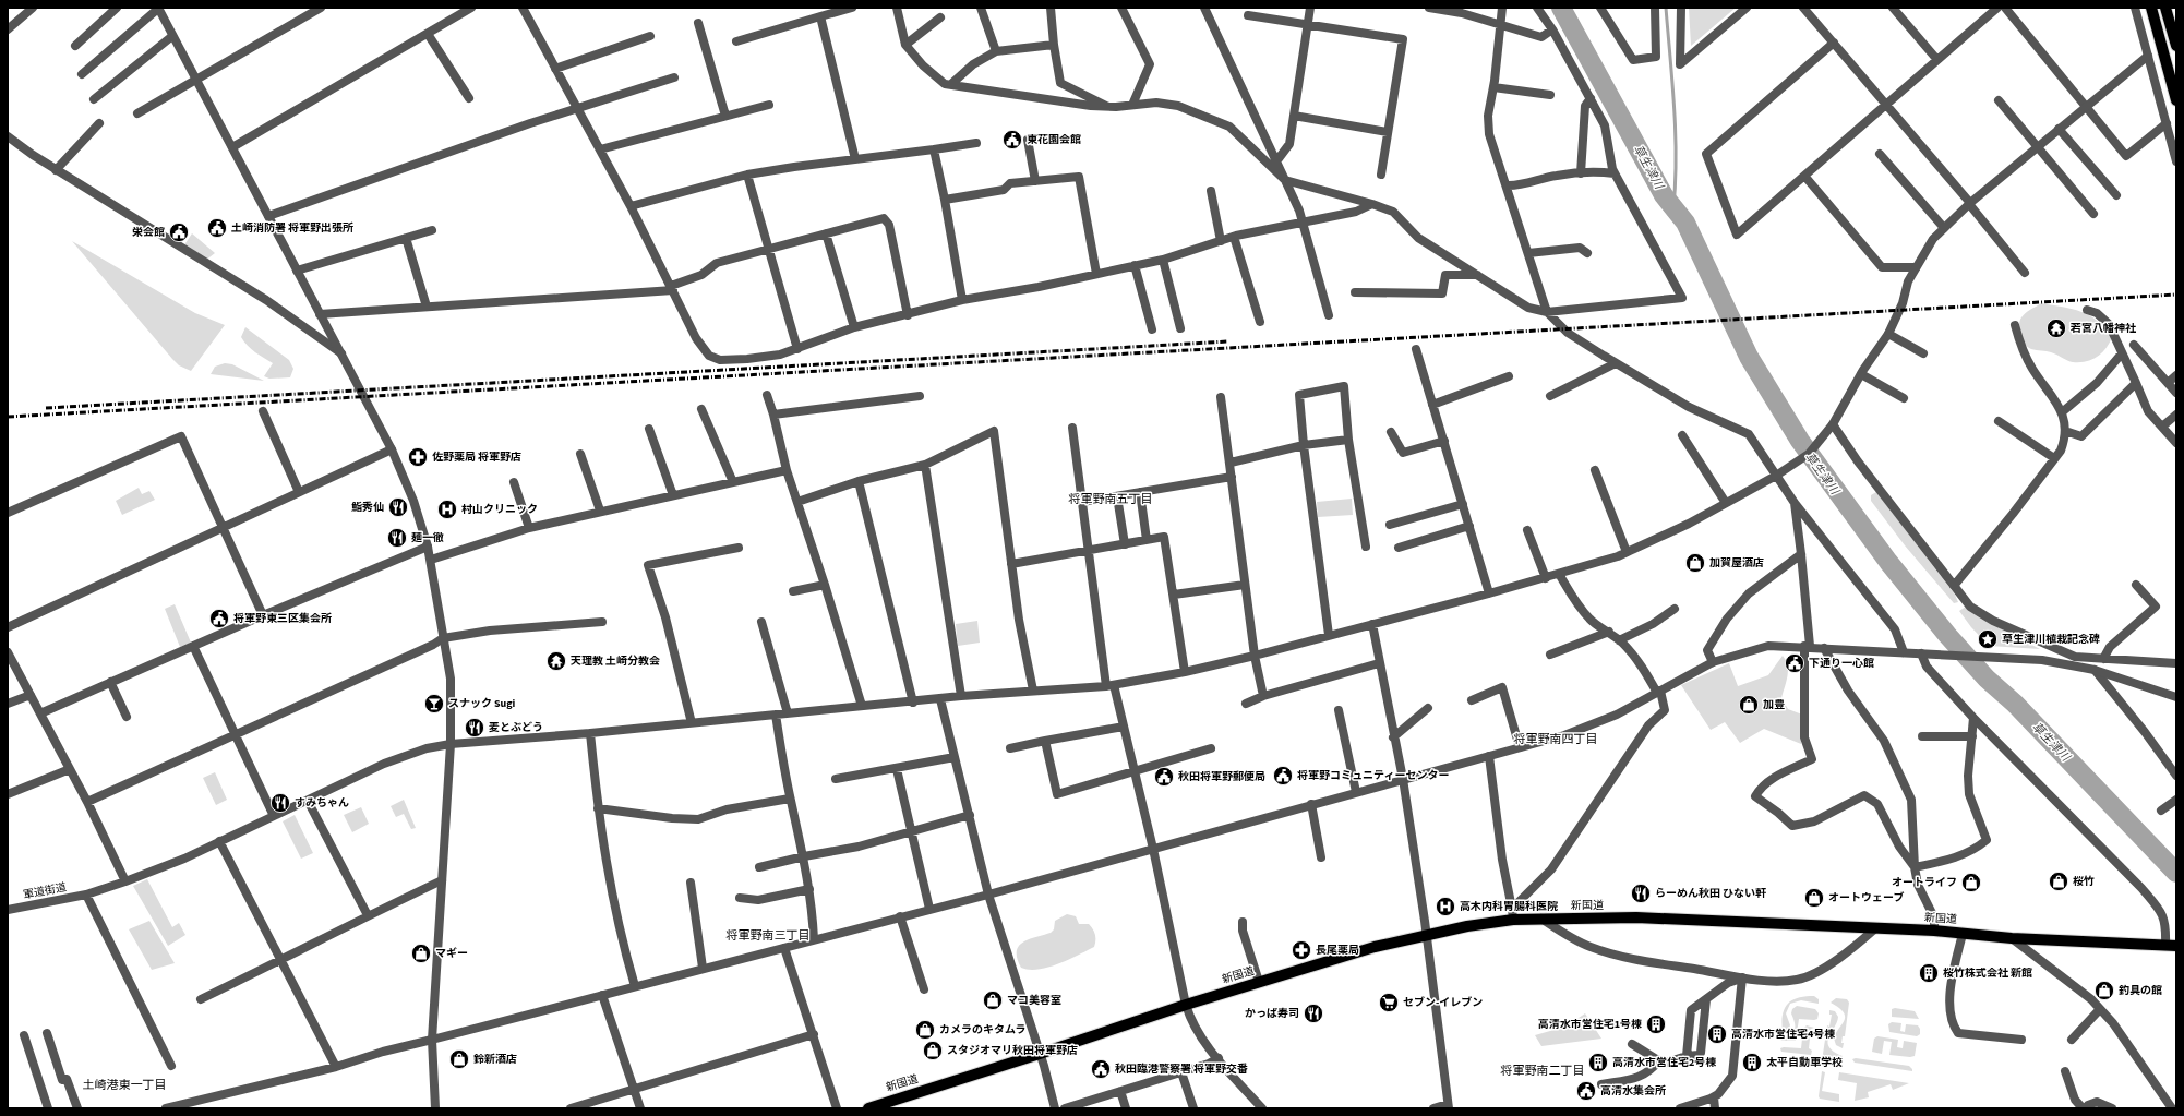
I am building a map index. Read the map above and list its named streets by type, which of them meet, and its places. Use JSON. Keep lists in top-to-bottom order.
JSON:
{
  "streets": {
    "main road": ["新国道"],
    "street": ["軍道街道"]
  },
  "districts": [
    "将軍野南五丁目",
    "将軍野南四丁目",
    "将軍野南三丁目",
    "将軍野南二丁目",
    "土崎港東一丁目"
  ],
  "water": ["草生津川"],
  "places": {
    "public building": [
      "東花園会館",
      "土崎消防署 将軍野出張所",
      "栄会館",
      "将軍野東三区集会所",
      "下通り一心館",
      "将軍野コミュニティーセンター",
      "秋田将軍野郵便局",
      "秋田臨港警察署 将軍野交番",
      "高清水集会所"
    ],
    "temple": ["若宮八幡神社", "天理教 土崎分教会"],
    "pharmacy": ["佐野薬局 将軍野店", "長尾薬局"],
    "restaurant": [
      "鮨秀仙",
      "麺一徹",
      "麦とぶどう",
      "すみちゃん",
      "らーめん秋田 ひない軒",
      "かっぱ寿司"
    ],
    "hospital": ["村山クリニック", "高木内科胃腸科医院"],
    "shop": [
      "加賀屋酒店",
      "加豊",
      "桜竹",
      "オートライフ",
      "オートウェーブ",
      "マギー",
      "釣具の館",
      "マコ美容室",
      "カメラのキタムラ",
      "スタジオマリ秋田将軍野店",
      "鈴新酒店"
    ],
    "place": ["草生津川植栽記念碑"],
    "bar": ["スナック Sugi"],
    "building": [
      "桜竹株式会社 新館",
      "高清水市営住宅1号棟",
      "高清水市営住宅4号棟",
      "高清水市営住宅2号棟",
      "太平自動車学校"
    ],
    "supermarket": ["セブン-イレブン"]
  }
}
